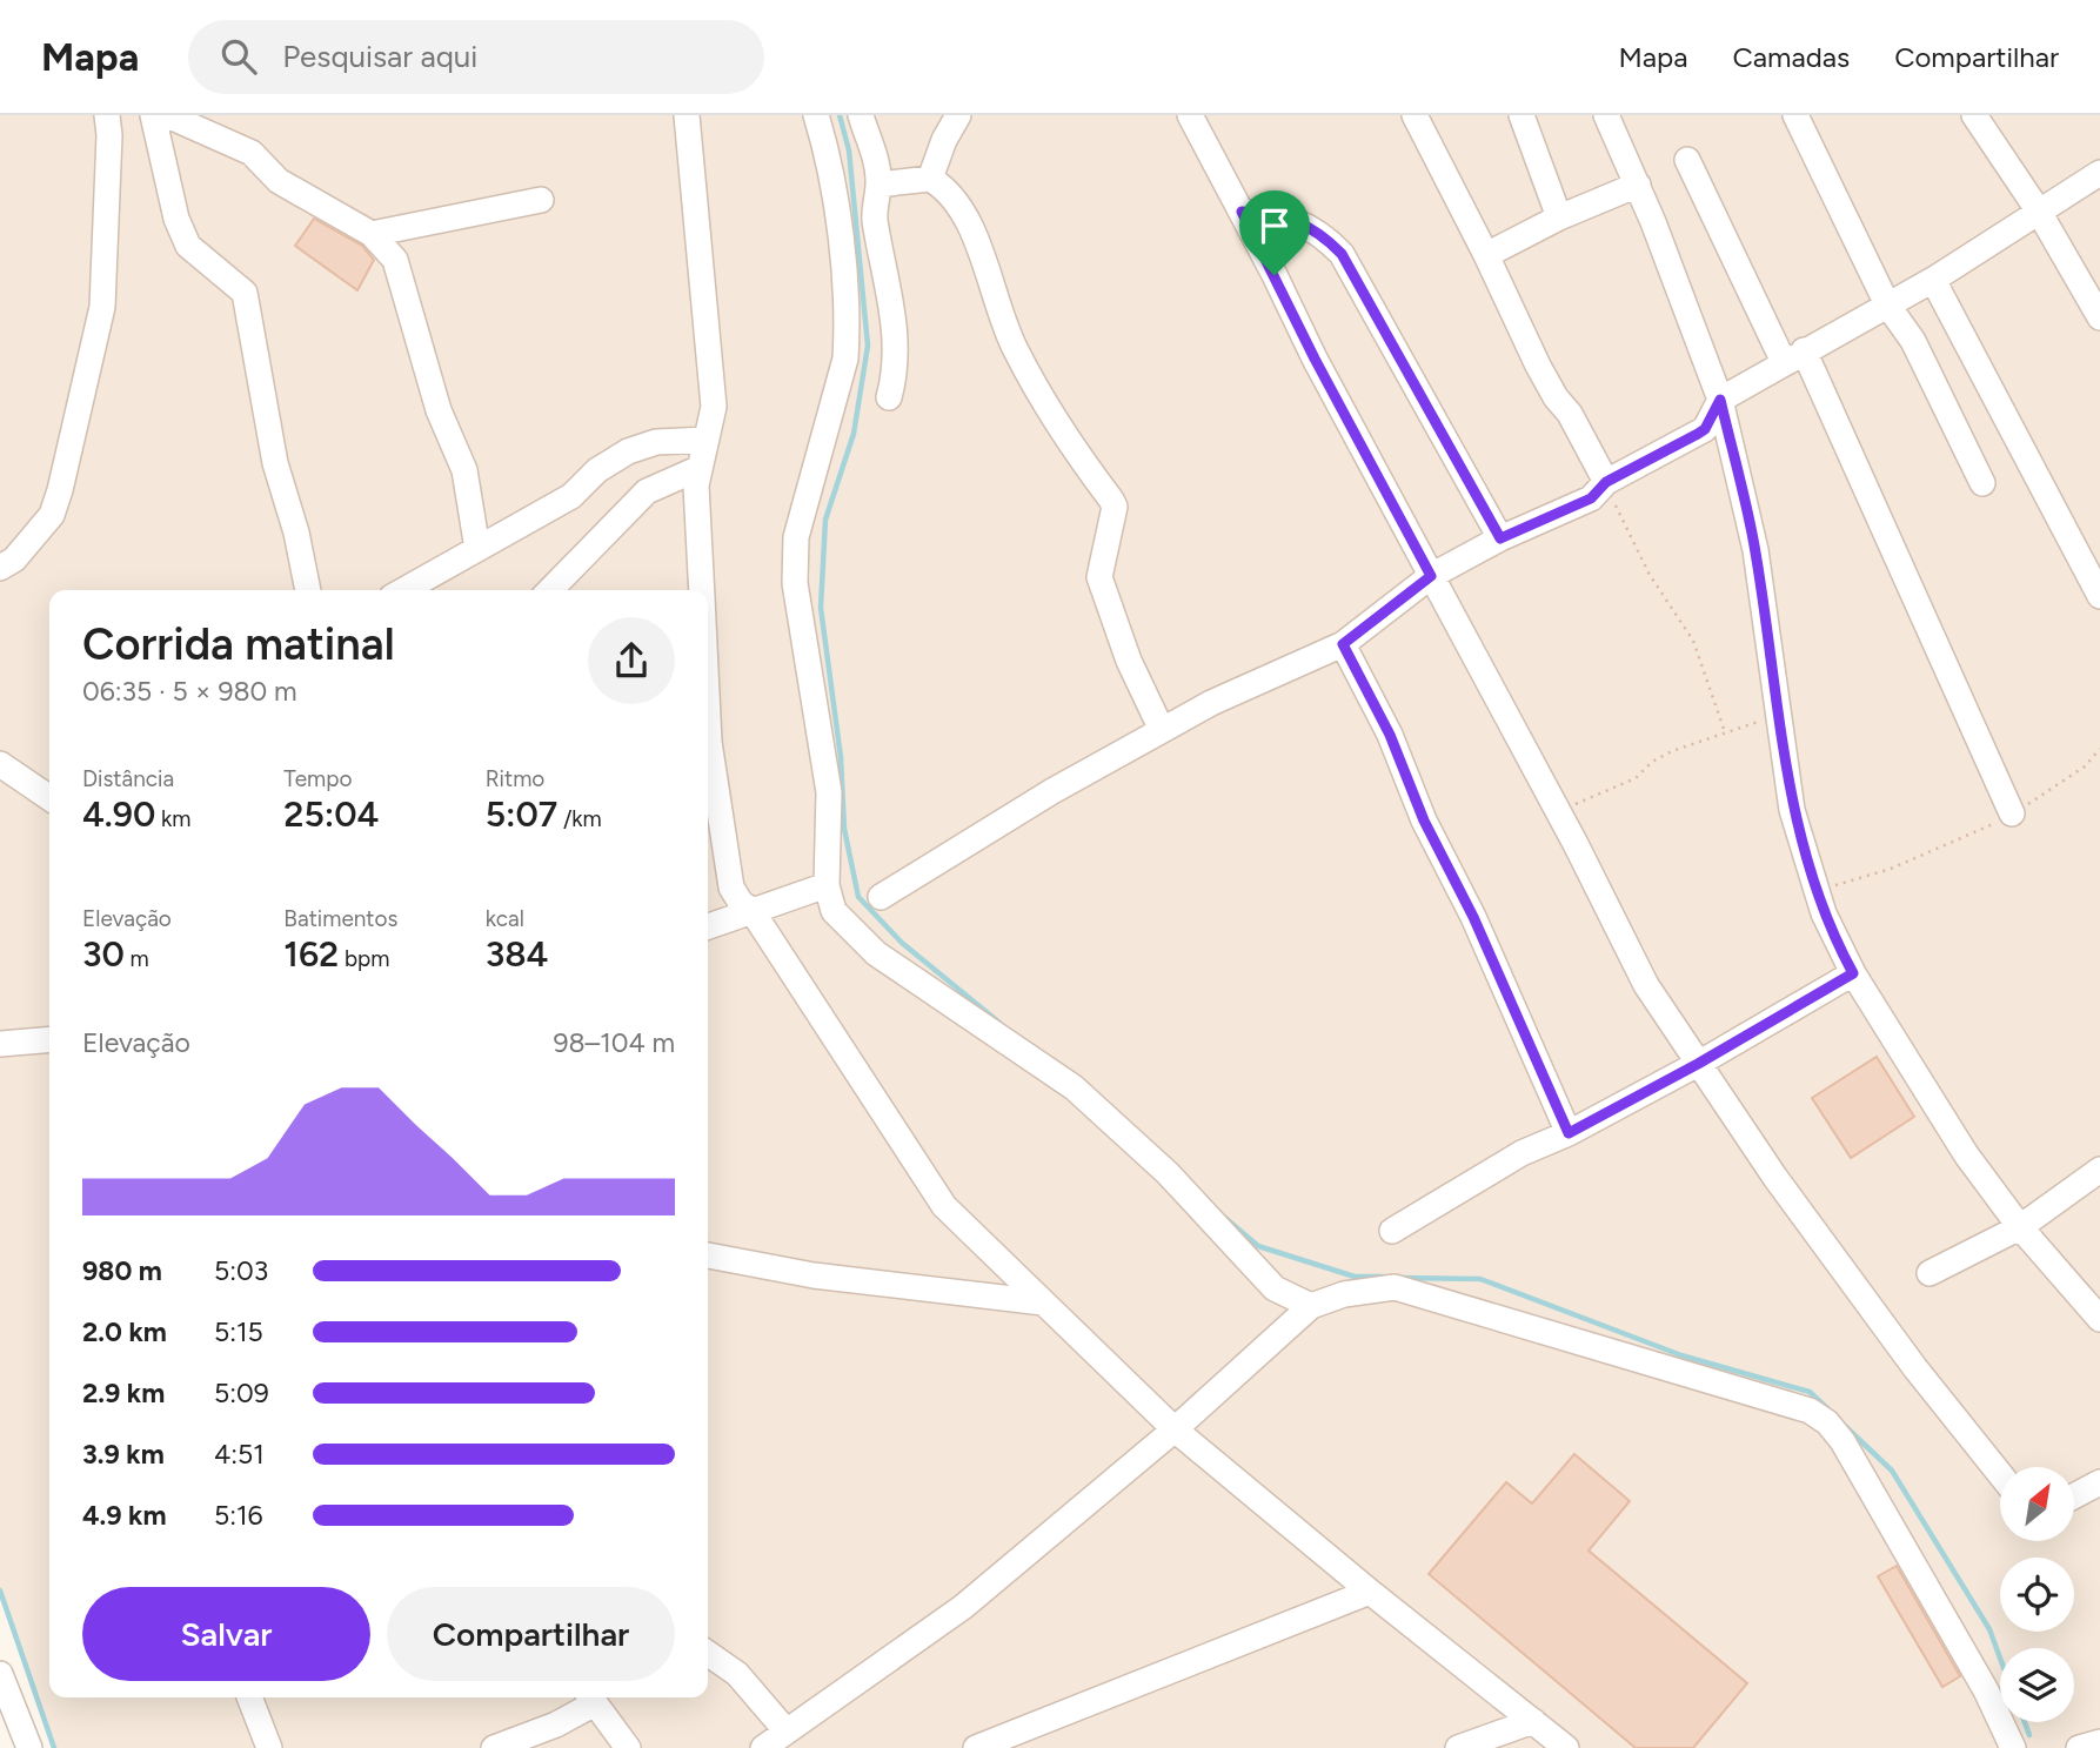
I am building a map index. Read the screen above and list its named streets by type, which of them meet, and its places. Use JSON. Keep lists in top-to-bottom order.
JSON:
{
  "north": "top right",
  "page": {
    "header": "Mapa",
    "search": "Pesquisar aqui",
    "nav": ["Mapa", "Camadas", "Compartilhar"],
    "heading": ["Corrida matinal", "06:35 · 5 × 980 m"],
    "stats": [
      ["Distância", "4.90 km"],
      ["Tempo", "25:04"],
      ["Ritmo", "5:07 /km"],
      ["Elevação", "30 m"],
      ["Batimentos", "162 bpm"],
      ["kcal", "384"]
    ],
    "chart": ["Elevação", "98–104 m"],
    "list": [
      {
        "name": "980 m",
        "note": "5:03"
      },
      {
        "name": "2.0 km",
        "note": "5:15"
      },
      {
        "name": "2.9 km",
        "note": "5:09"
      },
      {
        "name": "3.9 km",
        "note": "4:51"
      },
      {
        "name": "4.9 km",
        "note": "5:16"
      }
    ],
    "buttons": ["Salvar", "Compartilhar"]
  }
}
